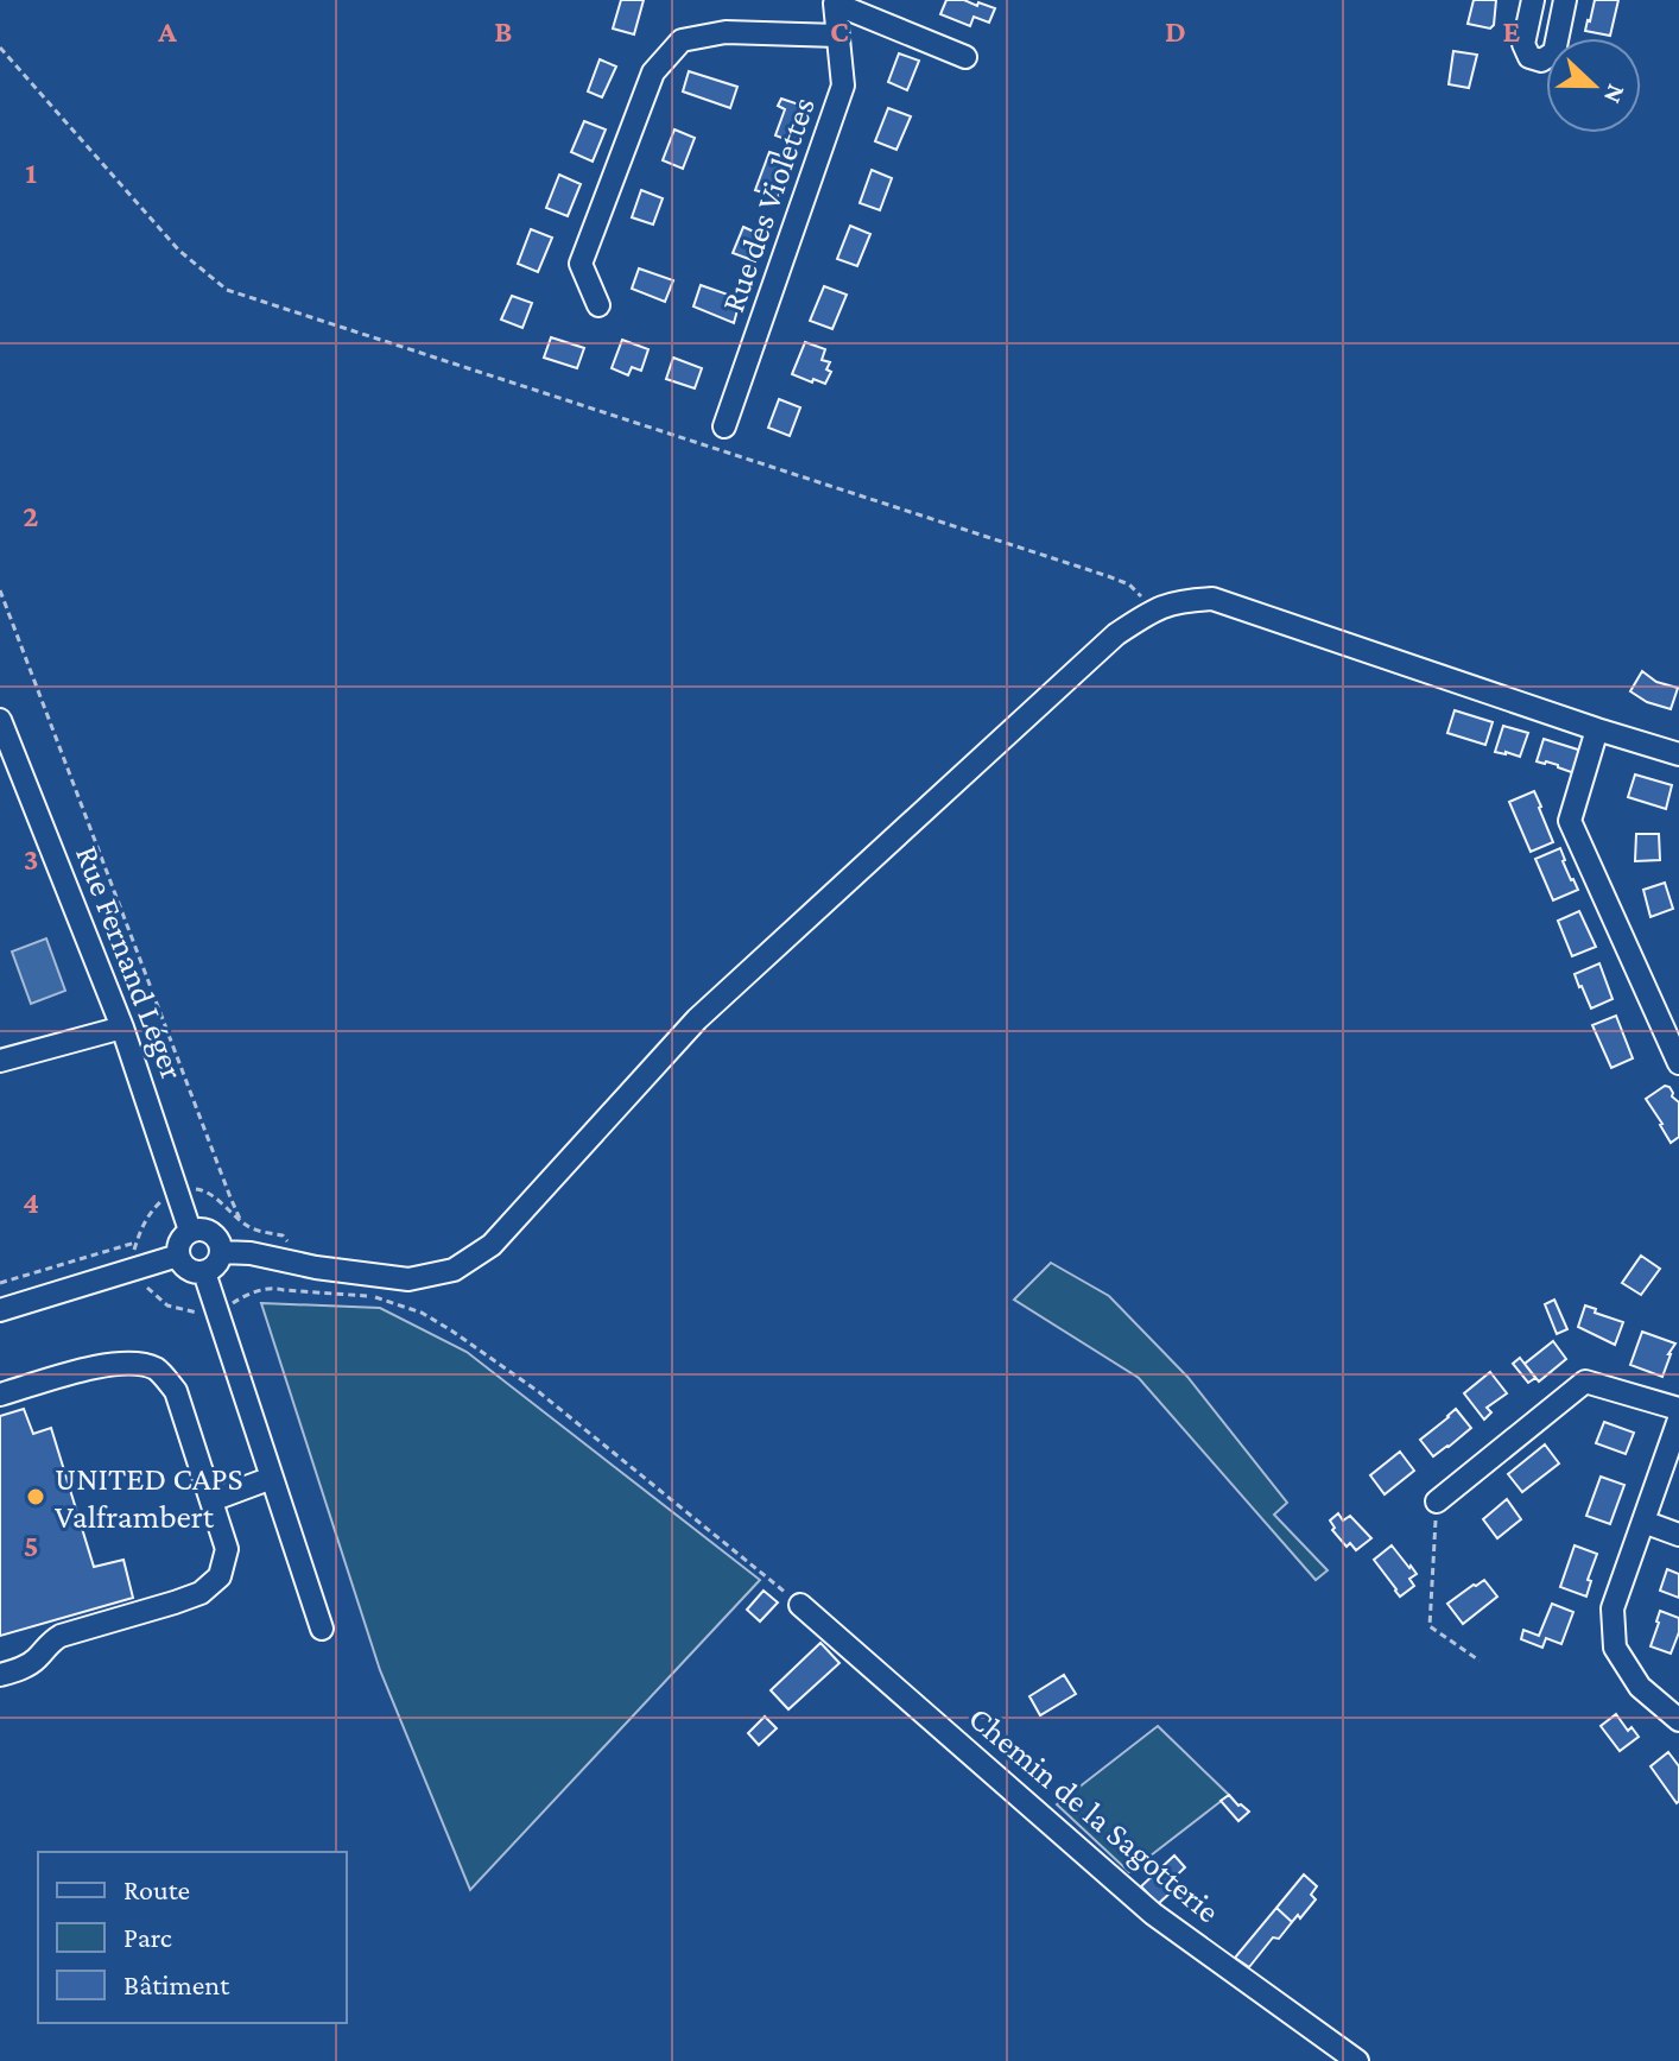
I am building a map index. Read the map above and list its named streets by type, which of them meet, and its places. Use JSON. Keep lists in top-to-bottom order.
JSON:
{
  "streets": {
    "street": ["Rue des Violettes", "Rue Fernand Léger", "Chemin de la Sagotterie"]
  },
  "places": ["UNITED CAPS Valframbert"],
  "legend": ["Route", "Parc", "Bâtiment"],
  "north": "right",
  "grid": {
    "columns": [
      "A",
      "B",
      "C",
      "D",
      "E"
    ],
    "rows": [
      "1",
      "2",
      "3",
      "4",
      "5"
    ]
  }
}
